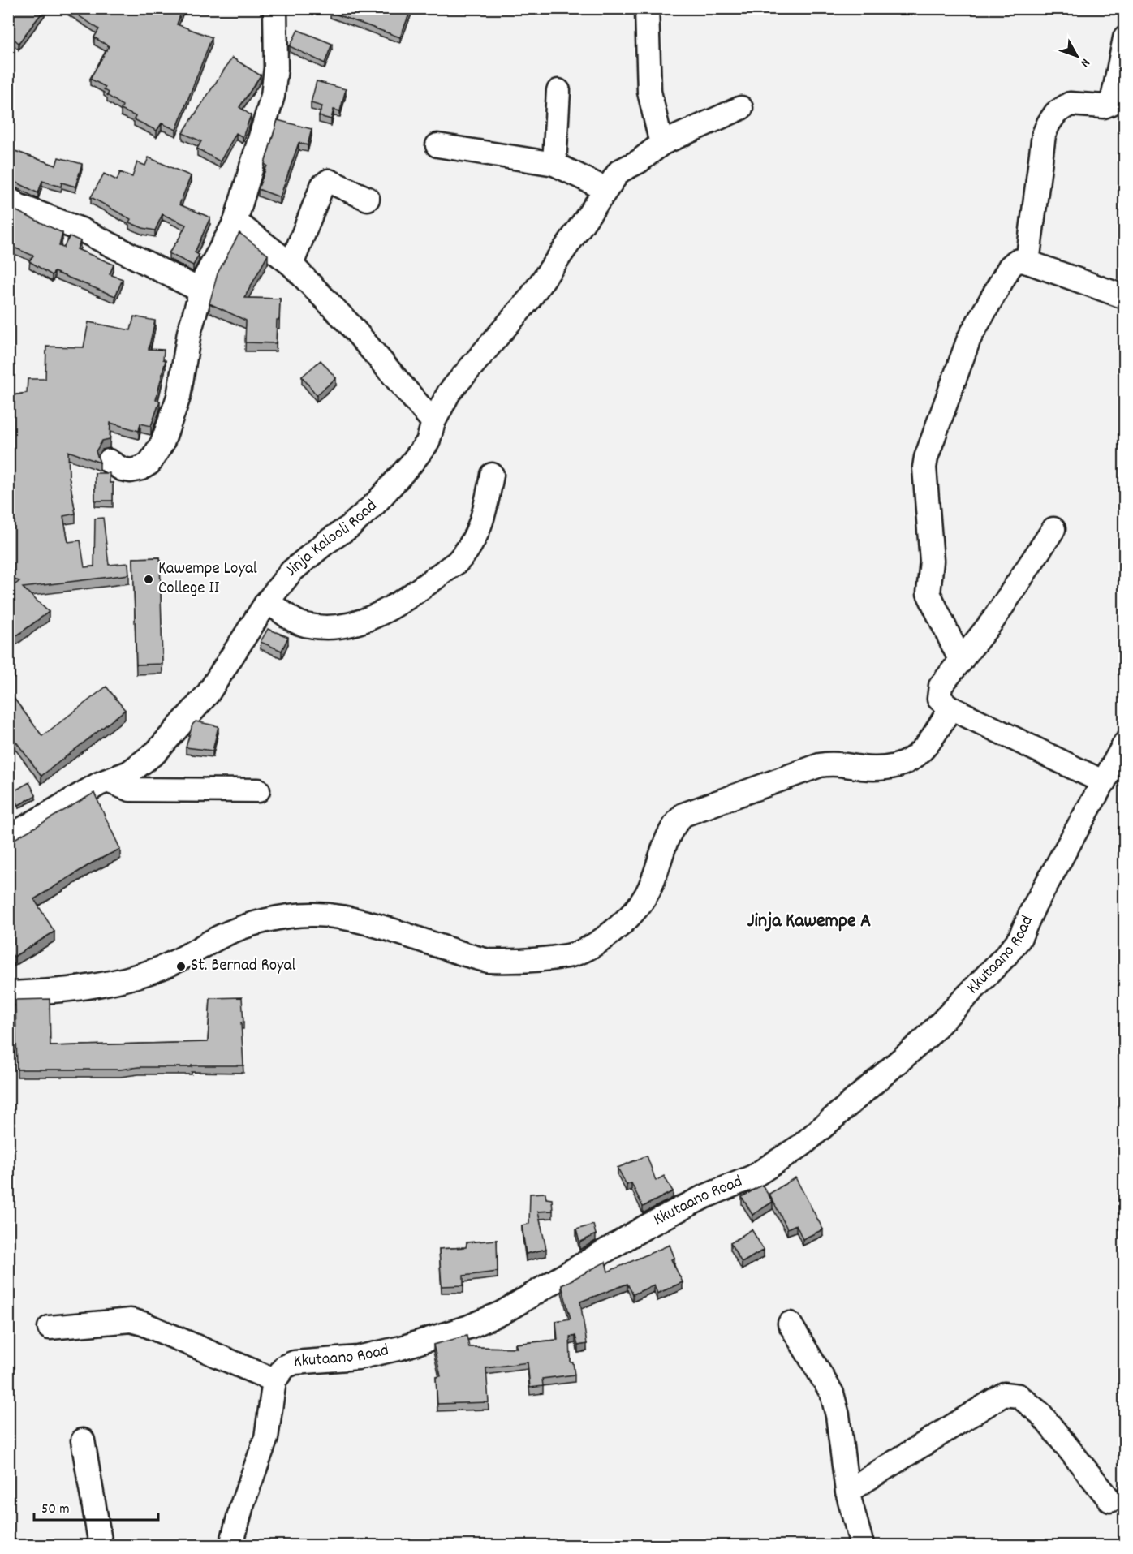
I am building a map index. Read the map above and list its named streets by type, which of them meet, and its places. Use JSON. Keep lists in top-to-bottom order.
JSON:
{
  "streets": {
    "street": ["Jinja Kalooli Road", "Kkutaano Road"]
  },
  "districts": ["Jinja Kawempe A"],
  "places": ["Kawempe Loyal College II", "St. Bernad Royal"],
  "scale_bar": "50 m",
  "north": "bottom right"
}
